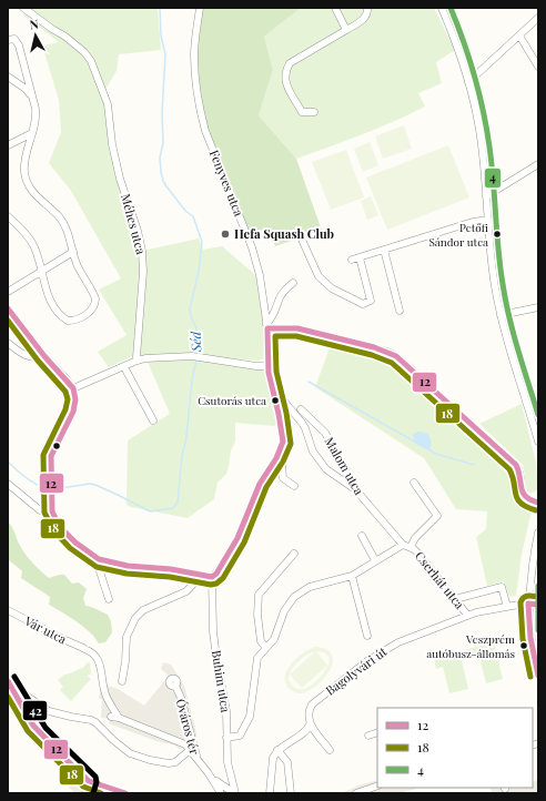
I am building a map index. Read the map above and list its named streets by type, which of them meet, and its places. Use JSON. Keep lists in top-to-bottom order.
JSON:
{
  "streets": {
    "street": [
      "Fenyves utca",
      "Méhes utca",
      "Malom utca",
      "Cserhát utca",
      "Vár utca",
      "Bagolyvári út",
      "Buhim utca",
      "Óváros tér"
    ]
  },
  "crossings": [
    ["Fenyves utca", "Buhim utca"],
    ["Cserhát utca", "Bagolyvári út"],
    ["Vár utca", "Óváros tér"]
  ],
  "water": ["Séd"],
  "places": [
    "Hefa Squash Club",
    "Petőfi Sándor utca",
    "Csutorás utca",
    "Veszprém autóbusz-állomás"
  ],
  "lines": [
    "transit line 4",
    "transit line 12",
    "transit line 18",
    "transit line 42"
  ],
  "legend": ["12", "18", "4"],
  "north": "top"
}
